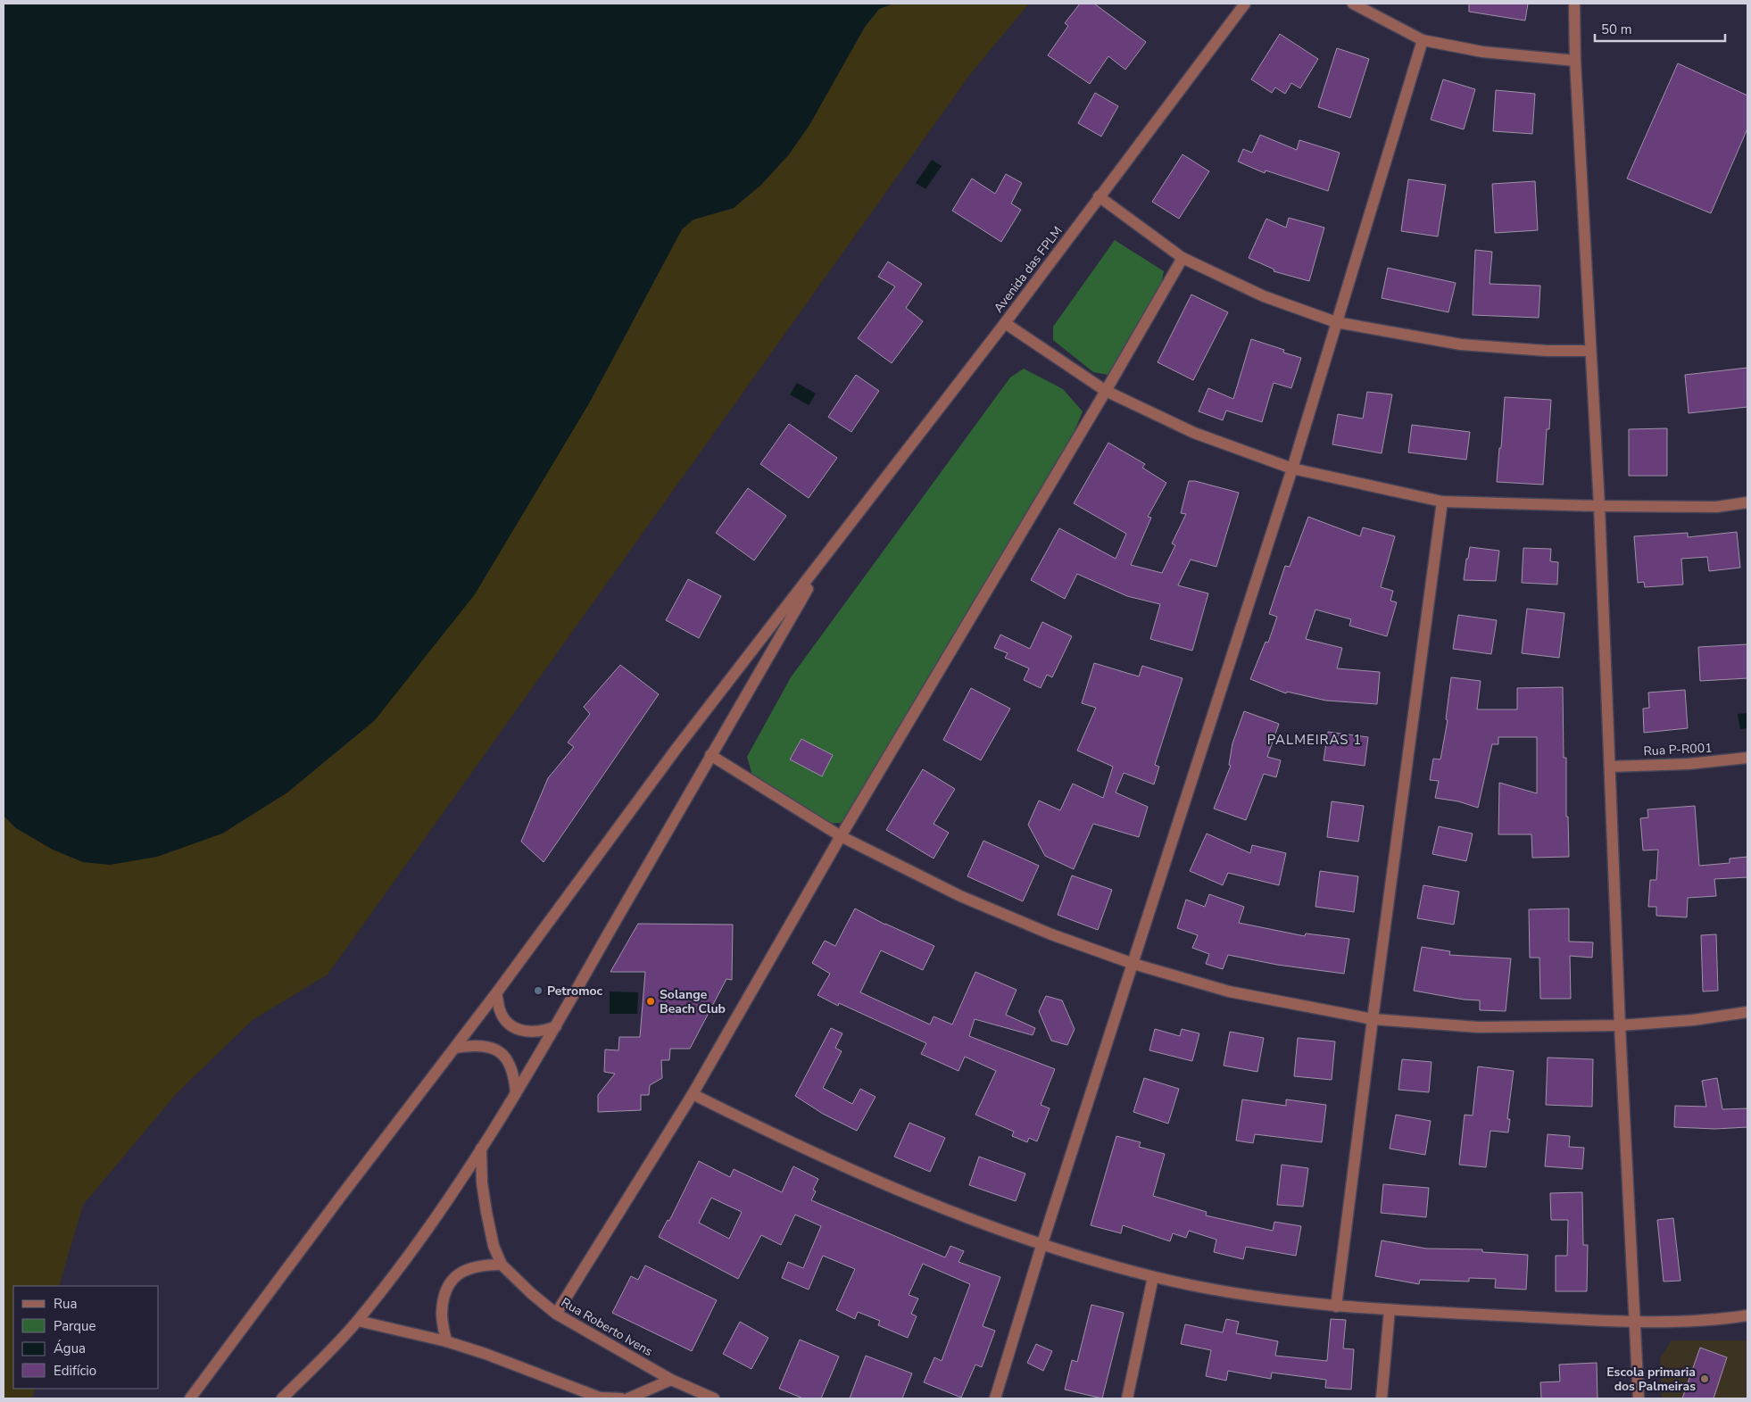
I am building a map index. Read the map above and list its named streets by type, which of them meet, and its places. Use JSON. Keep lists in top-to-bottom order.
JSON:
{
  "streets": {
    "street": ["Avenida das FPLM", "Rua P-R001", "Rua Roberto Ivens"]
  },
  "districts": ["PALMEIRAS 1"],
  "places": ["Petromoc", "Solange Beach Club", "Escola primaria dos Palmeiras"],
  "legend": [
    "Rua",
    "Parque",
    "Água",
    "Edifício"
  ],
  "scale_bar": "50 m"
}
